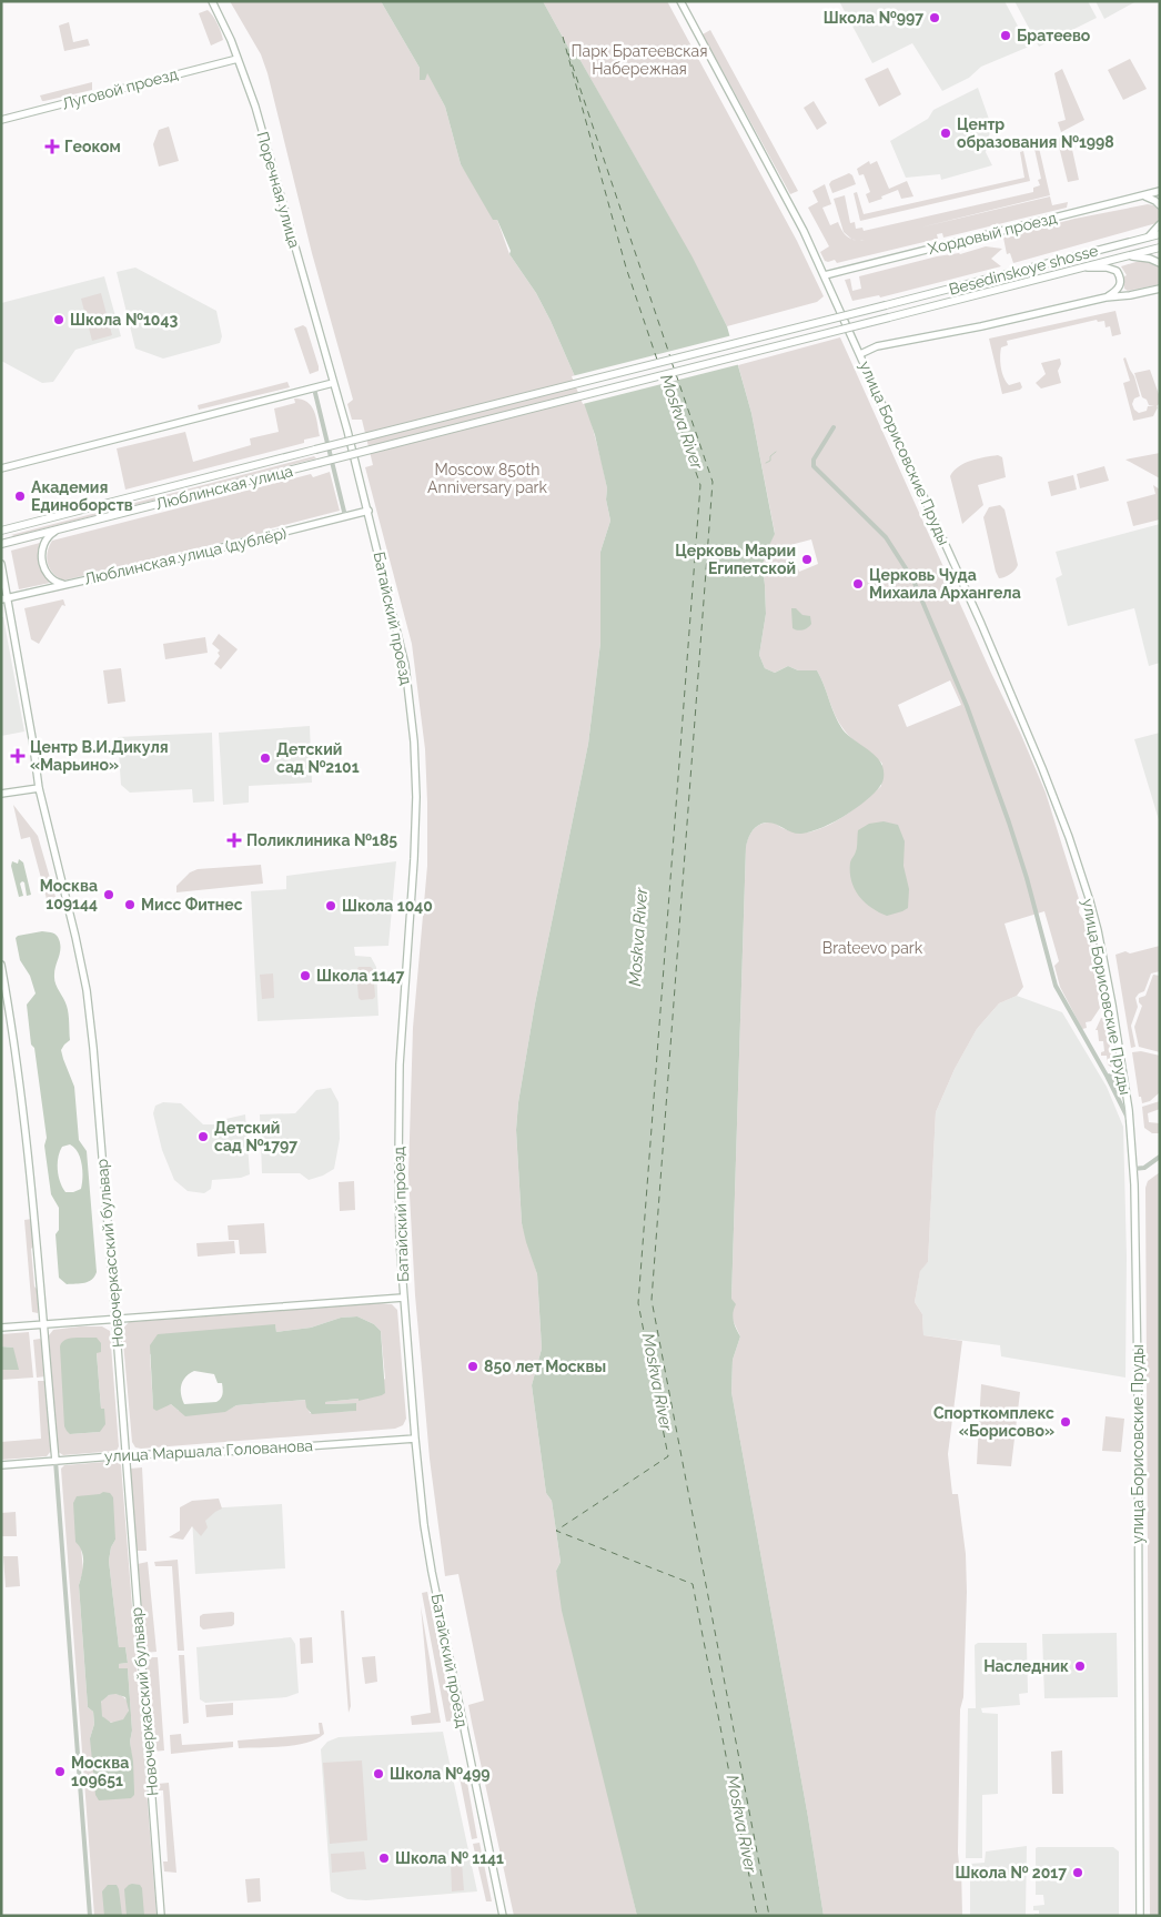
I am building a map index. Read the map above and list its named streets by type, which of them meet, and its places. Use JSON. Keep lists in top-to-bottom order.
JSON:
{
  "streets": {
    "main road": [
      "Луговой проезд",
      "Поречная улица",
      "Хордовый проезд",
      "Besedinskoye shosse",
      "улица Борисовские Пруды",
      "Люблинская улица",
      "Люблинская улица (дублёр)",
      "Батайский проезд",
      "Новочеркасский бульвар",
      "улица Маршала Голованова"
    ]
  },
  "crossings": [
    ["Луговой проезд", "Поречная улица"],
    ["Поречная улица", "Люблинская улица (дублёр)"],
    ["Поречная улица", "Батайский проезд"],
    ["Хордовый проезд", "улица Борисовские Пруды"],
    ["Besedinskoye shosse", "Люблинская улица"],
    ["Люблинская улица (дублёр)", "Батайский проезд"],
    ["Люблинская улица (дублёр)", "Новочеркасский бульвар"],
    ["Батайский проезд", "улица Маршала Голованова"],
    ["Новочеркасский бульвар", "улица Маршала Голованова"]
  ],
  "water": ["Moskva River"],
  "parks": ["Парк Братеевская Набережная", "Moscow 850th Anniversary park", "Brateevo park"],
  "places": {
    "other": [
      "Школа №997",
      "Братеево",
      "Центр образования №1998",
      "Школа №1043",
      "Академия Единоборств",
      "Церковь Марии Египетской",
      "Церковь Чуда Михаила Архангела",
      "Детский сад №2101",
      "Москва 109144",
      "Мисс Фитнес",
      "Школа 1040",
      "Школа 1147",
      "Детский сад №1797",
      "850 лет Москвы",
      "Спорткомплекс «Борисово»",
      "Наследник",
      "Москва 109651",
      "Школа №499",
      "Школа № 1141",
      "Школа № 2017"
    ],
    "health": ["Геоком", "Центр В.И.Дикуля «Марьино»", "Поликлиника №185"]
  }
}
